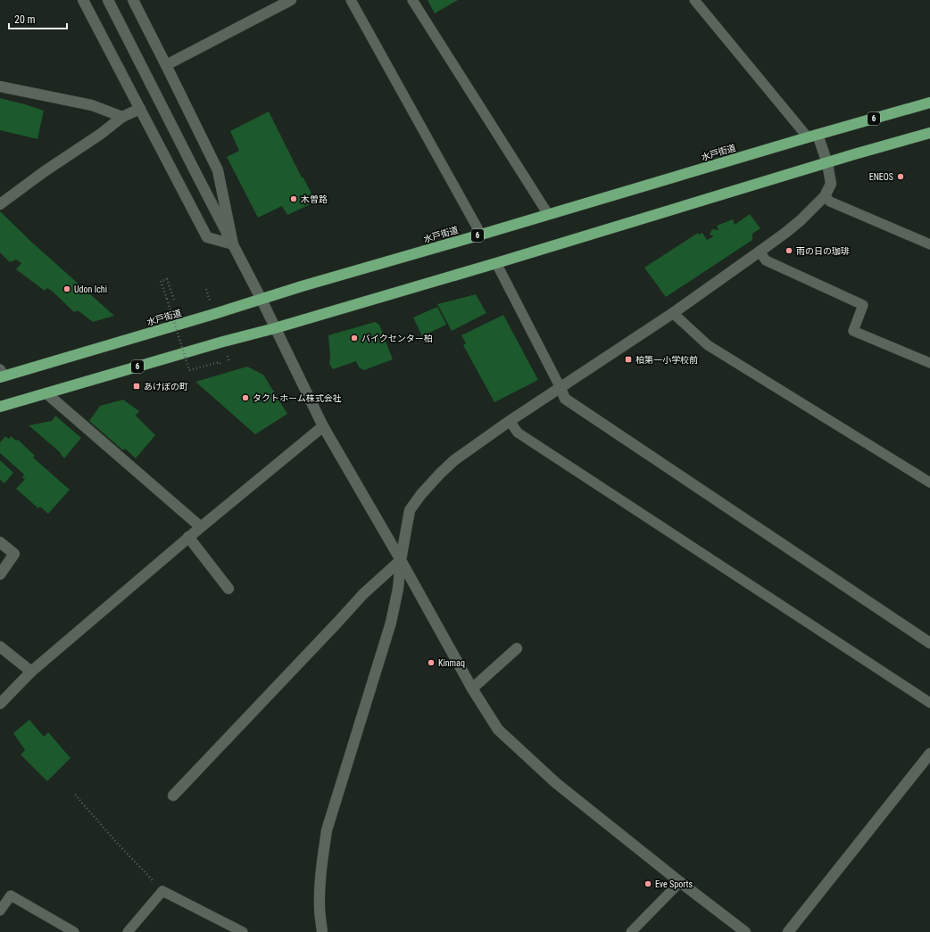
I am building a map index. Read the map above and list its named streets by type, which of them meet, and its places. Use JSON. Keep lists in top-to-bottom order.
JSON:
{
  "streets": {
    "highway": ["6", "水戸街道"]
  },
  "places": {
    "other": [
      "ENEOS",
      "木曽路",
      "雨の日の珈琲",
      "Udon Ichi",
      "バイクセンター柏",
      "タクトホーム株式会社",
      "Kinmaq",
      "Eve Sports"
    ],
    "transit": ["柏第一小学校前", "あけぼの町"]
  },
  "scale_bar": "20 m"
}
